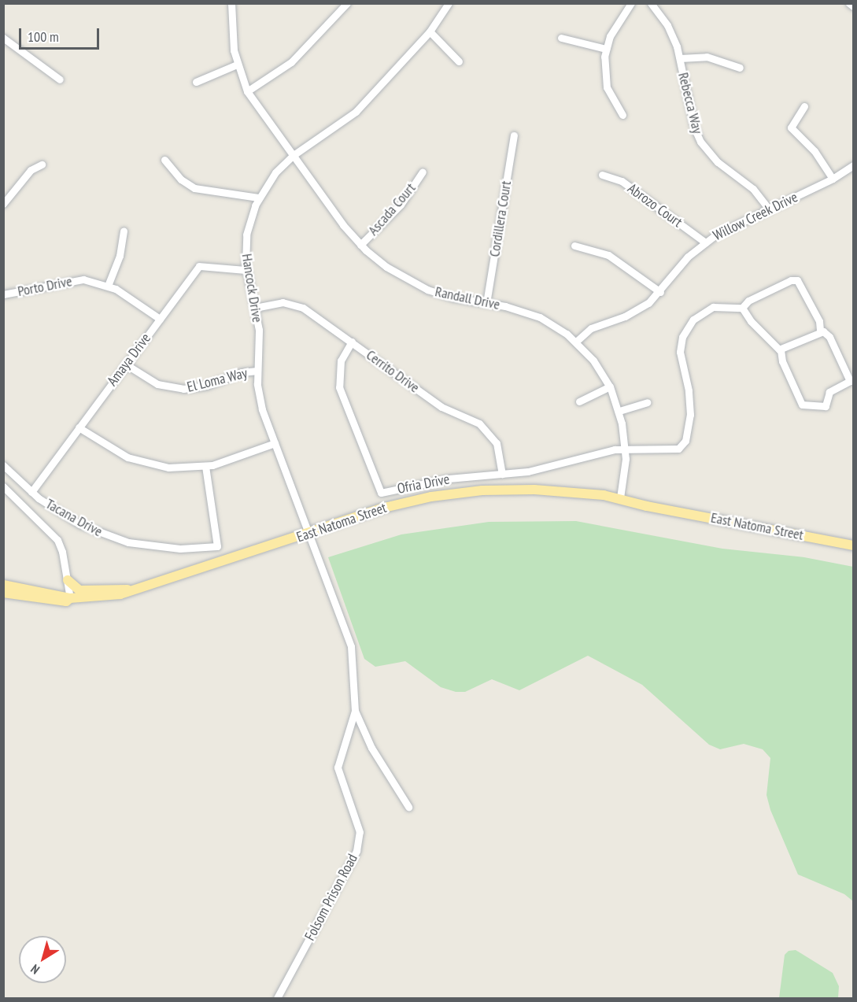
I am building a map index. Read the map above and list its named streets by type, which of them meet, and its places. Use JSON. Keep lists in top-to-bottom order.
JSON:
{
  "streets": {
    "main road": ["East Natoma Street"],
    "street": [
      "Rebecca Way",
      "Abrozo Court",
      "Ascada Court",
      "Willow Creek Drive",
      "Cordillera Court",
      "Porto Drive",
      "Hancock Drive",
      "Randall Drive",
      "Amaya Drive",
      "Cerrito Drive",
      "El Loma Way",
      "Ofria Drive",
      "Tacana Drive",
      "Folsom Prison Road"
    ]
  },
  "crossings": [
    ["Rebecca Way", "Willow Creek Drive"],
    ["Abrozo Court", "Willow Creek Drive"],
    ["Ascada Court", "Randall Drive"],
    ["Willow Creek Drive", "Randall Drive"],
    ["Cordillera Court", "Randall Drive"],
    ["Porto Drive", "Amaya Drive"],
    ["Hancock Drive", "Randall Drive"],
    ["Hancock Drive", "Amaya Drive"],
    ["Hancock Drive", "Cerrito Drive"],
    ["Hancock Drive", "El Loma Way"],
    ["Hancock Drive", "East Natoma Street"],
    ["Hancock Drive", "Folsom Prison Road"],
    ["Randall Drive", "Ofria Drive"],
    ["Randall Drive", "East Natoma Street"],
    ["Amaya Drive", "El Loma Way"],
    ["Amaya Drive", "Tacana Drive"],
    ["Cerrito Drive", "Ofria Drive"],
    ["East Natoma Street", "Folsom Prison Road"]
  ],
  "scale_bar": "100 m",
  "north": "bottom left"
}
